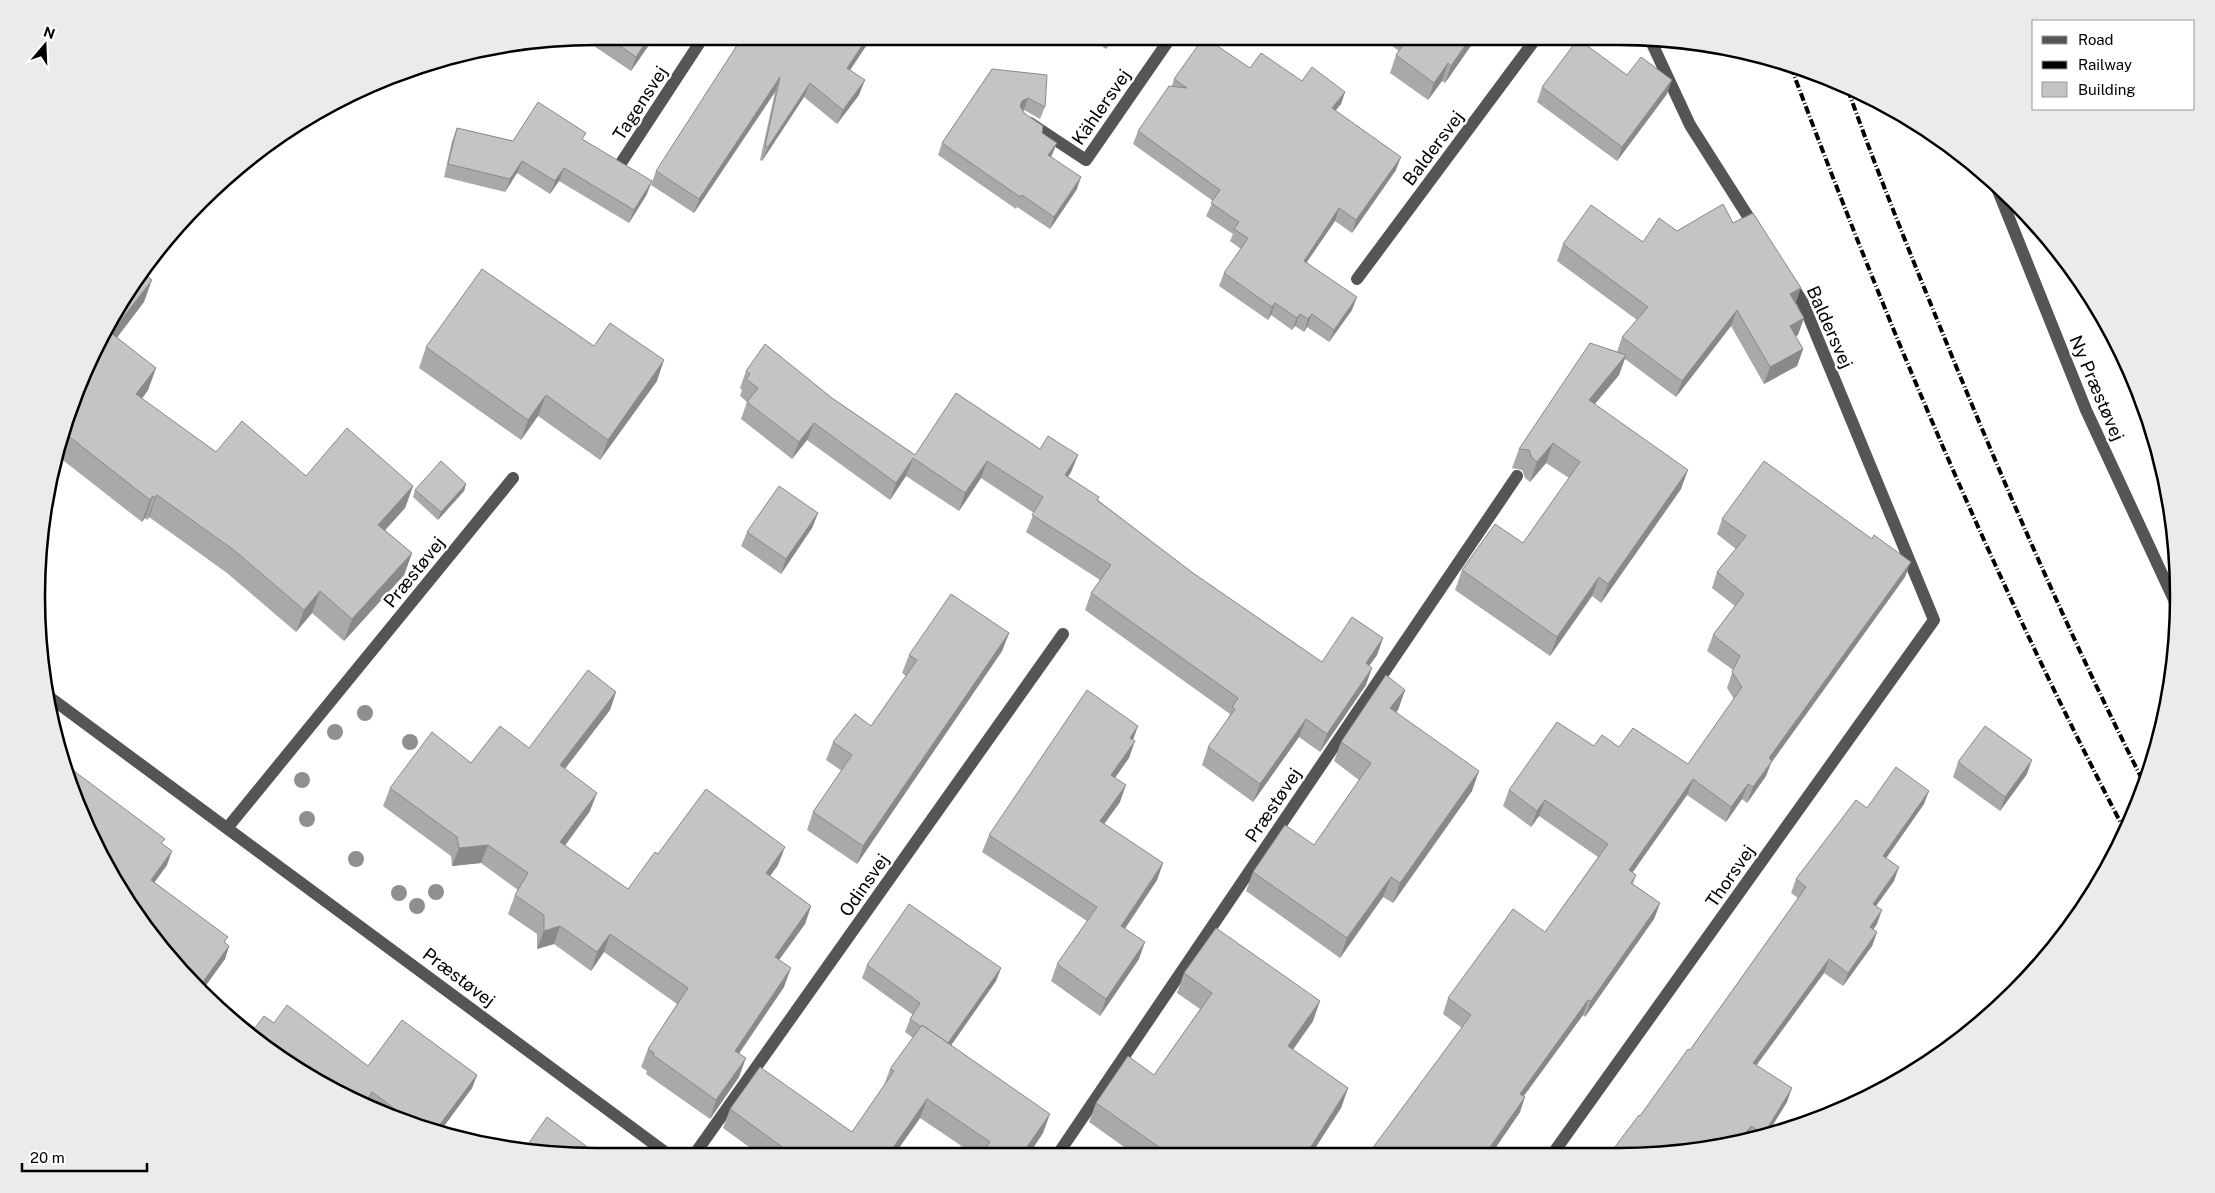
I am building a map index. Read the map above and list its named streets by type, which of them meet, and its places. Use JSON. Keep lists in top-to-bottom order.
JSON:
{
  "streets": {
    "street": [
      "Tagensvej",
      "Kählersvej",
      "Baldersvej",
      "Ny Præstøvej",
      "Præstøvej",
      "Thorsvej",
      "Odinsvej"
    ]
  },
  "crossings": [
    ["Baldersvej", "Thorsvej"]
  ],
  "legend": ["Road", "Railway", "Building"],
  "scale_bar": "20 m",
  "north": "top"
}
